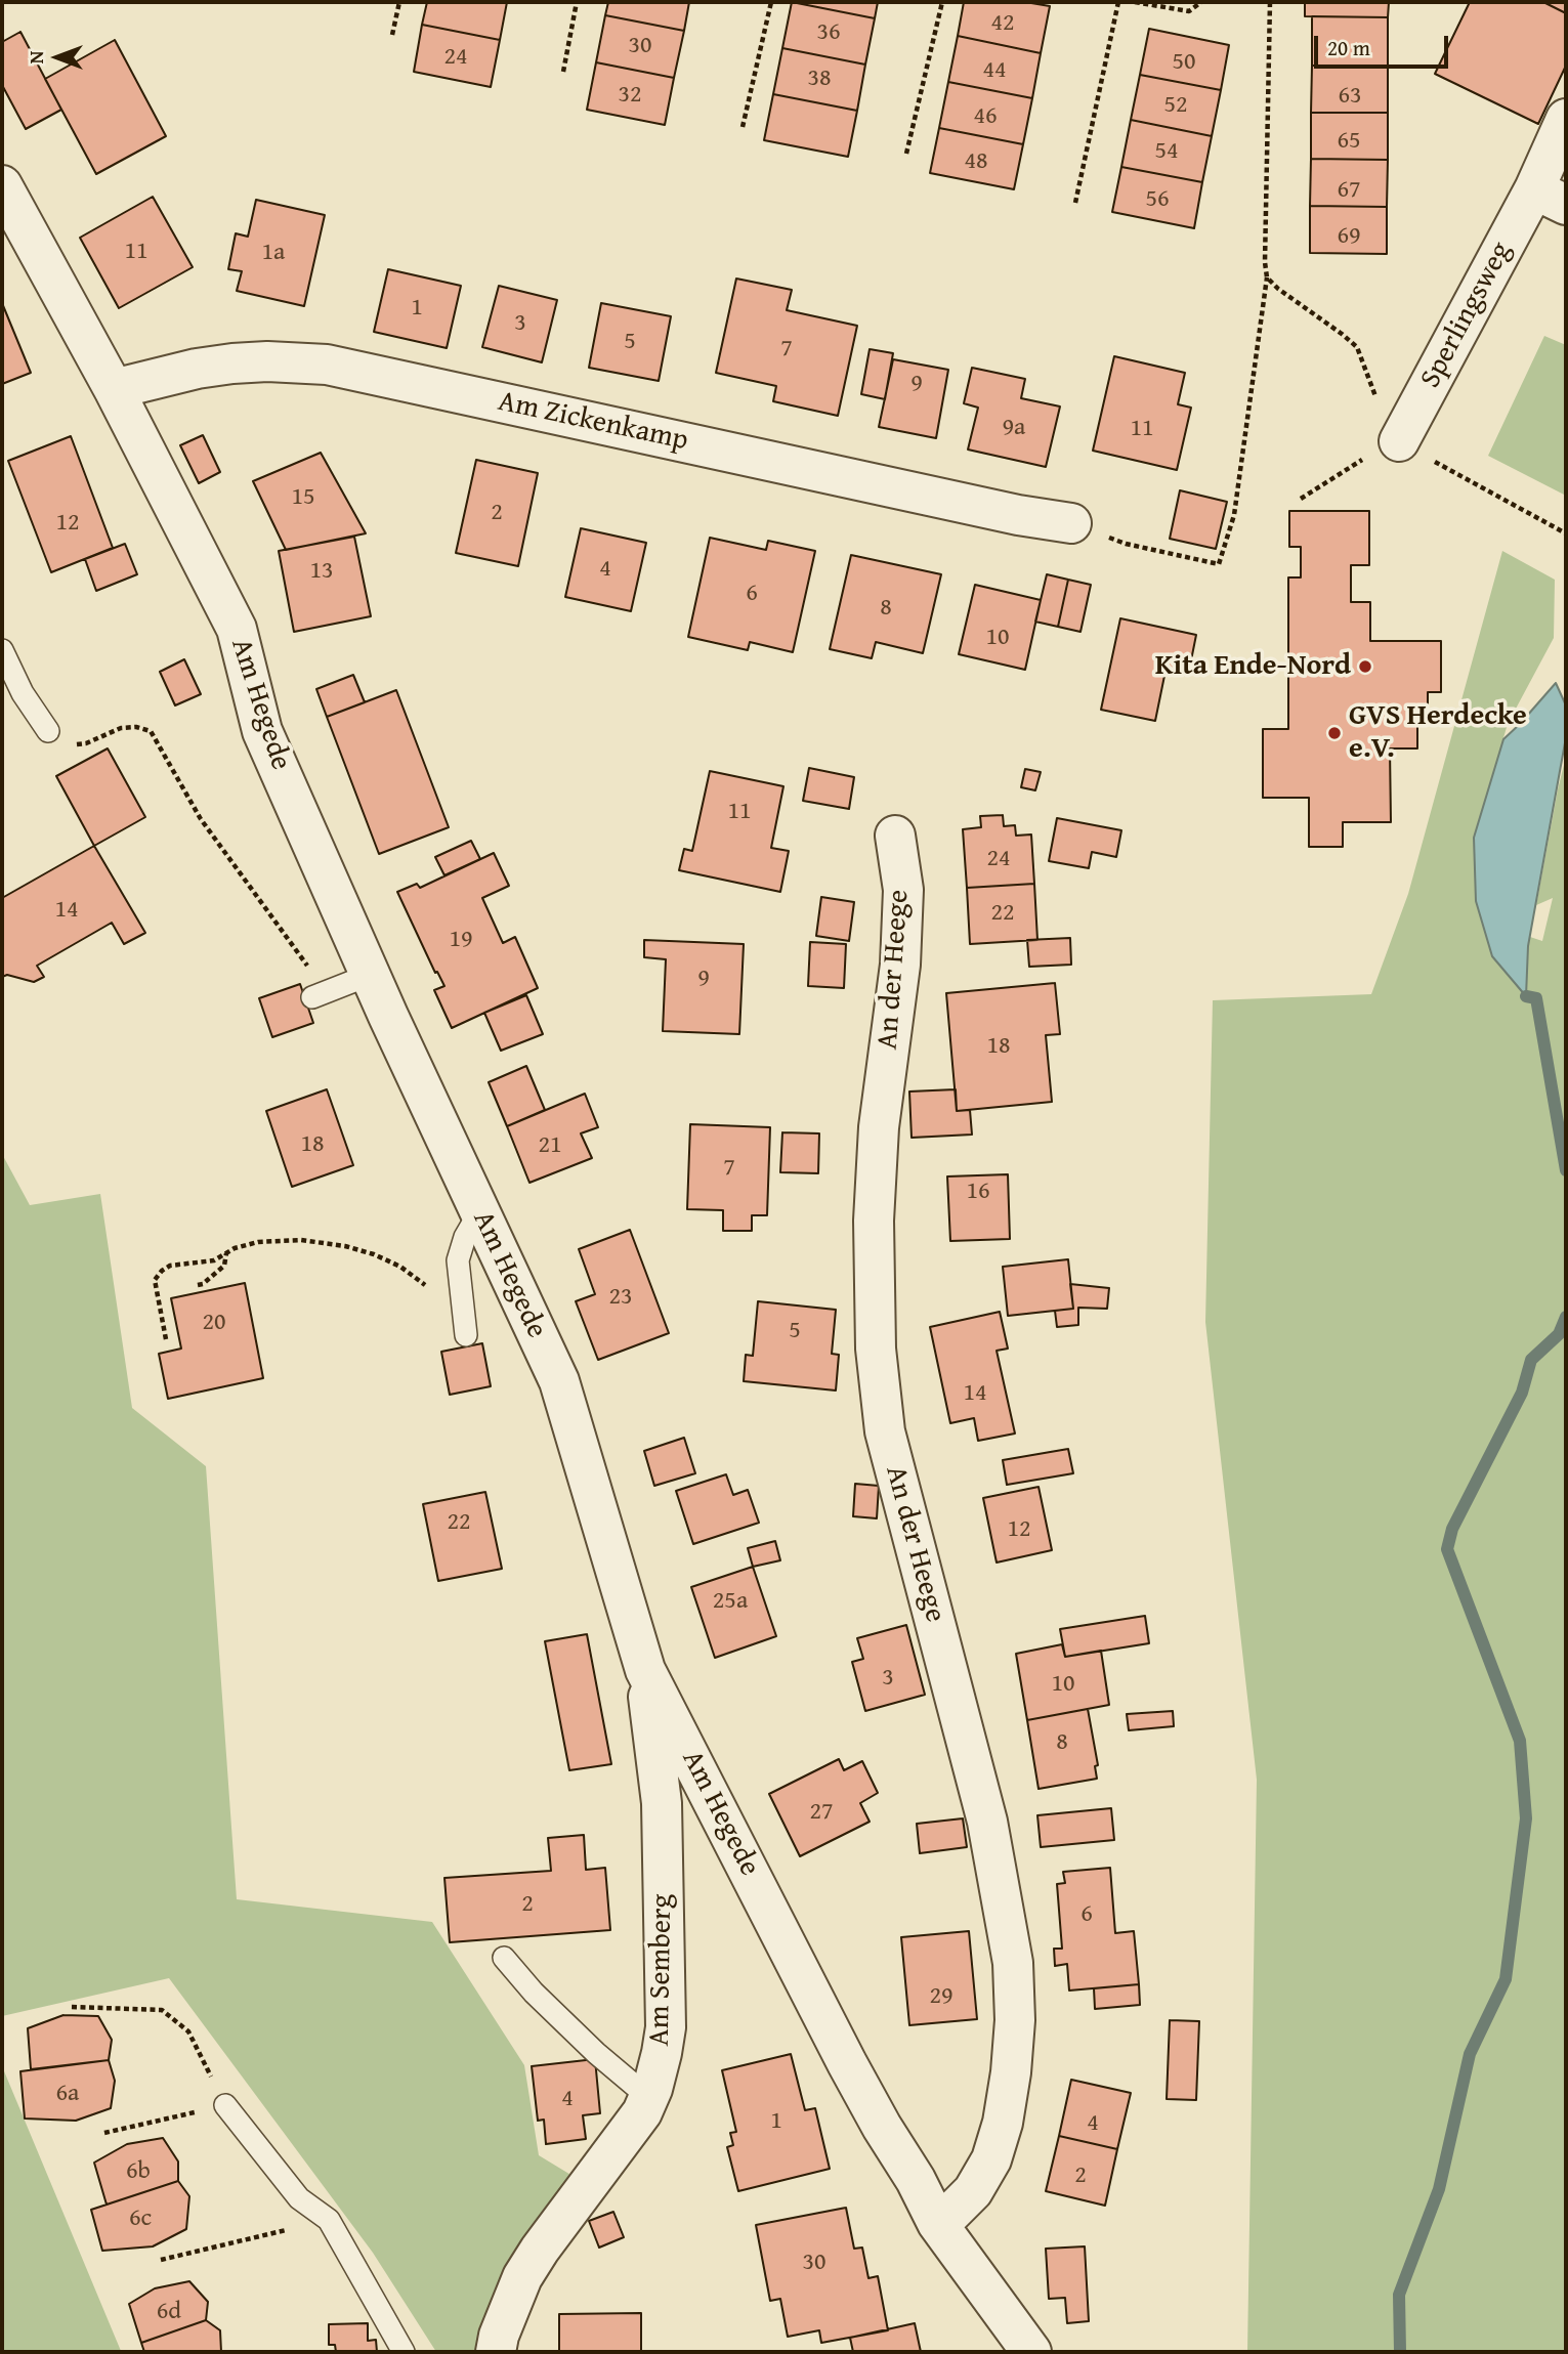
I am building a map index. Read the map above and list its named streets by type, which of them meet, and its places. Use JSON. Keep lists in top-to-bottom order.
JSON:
{
  "streets": {
    "street": [
      "Sperlingsweg",
      "Am Zickenkamp",
      "Am Hegede",
      "An der Heege",
      "Am Semberg"
    ]
  },
  "crossings": [
    ["Am Zickenkamp", "Am Hegede"],
    ["Am Hegede", "An der Heege"],
    ["Am Hegede", "Am Semberg"]
  ],
  "places": ["Kita Ende-Nord", "GVS Herdecke e.V."],
  "house_numbers": [
    "42",
    "36",
    "30",
    "24",
    "50",
    "44",
    "38",
    "32",
    "63",
    "52",
    "46",
    "65",
    "54",
    "48",
    "67",
    "56",
    "69",
    "11",
    "1a",
    "1",
    "3",
    "5",
    "7",
    "9",
    "9a",
    "11",
    "15",
    "2",
    "12",
    "4",
    "13",
    "6",
    "8",
    "10",
    "11",
    "24",
    "14",
    "22",
    "19",
    "9",
    "18",
    "18",
    "21",
    "7",
    "16",
    "23",
    "20",
    "5",
    "14",
    "22",
    "12",
    "25a",
    "3",
    "10",
    "8",
    "27",
    "2",
    "6",
    "29",
    "6a",
    "4",
    "1",
    "4",
    "6b",
    "2",
    "6c",
    "30",
    "6d"
  ],
  "scale_bar": "20 m",
  "north": "left"
}
